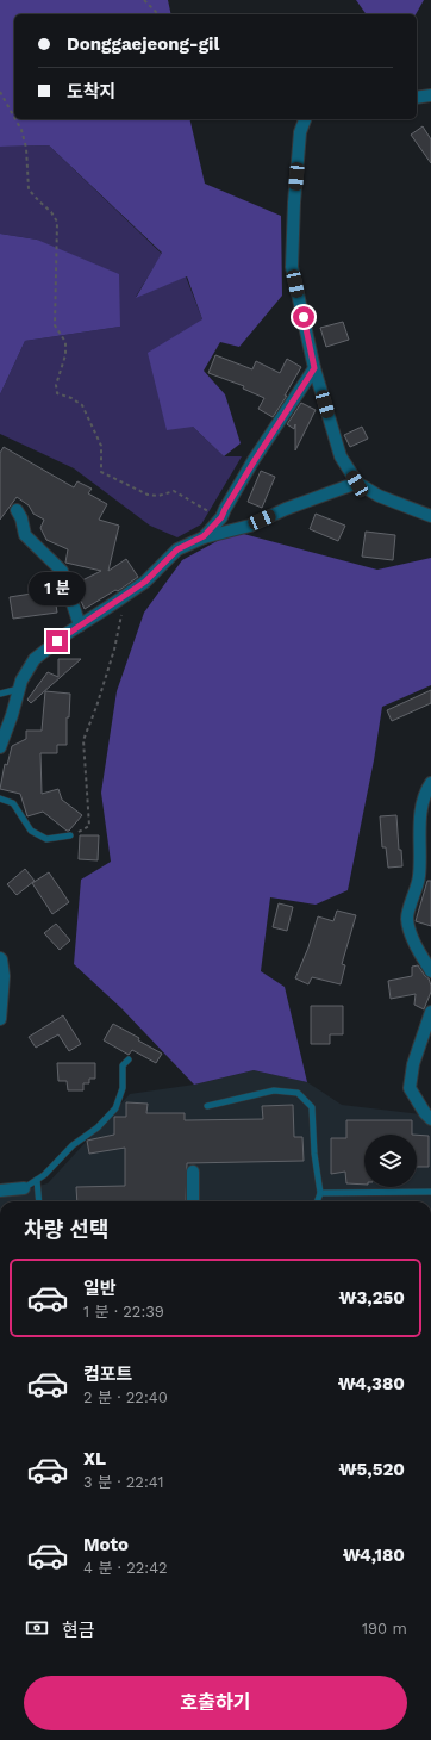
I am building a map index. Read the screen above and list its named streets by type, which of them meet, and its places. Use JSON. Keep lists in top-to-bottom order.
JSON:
{
  "page": {
    "banner": ["Donggaejeong-gil", "도착지"],
    "bubble": "1 분",
    "heading": "차량 선택",
    "list": [
      {
        "name": "일반",
        "note": "1 분 · 22:39",
        "value": "₩3,250"
      },
      {
        "name": "컴포트",
        "note": "2 분 · 22:40",
        "value": "₩4,380"
      },
      {
        "name": "XL",
        "note": "3 분 · 22:41",
        "value": "₩5,520"
      },
      {
        "name": "Moto",
        "note": "4 분 · 22:42",
        "value": "₩4,180"
      }
    ],
    "pay": ["현금", "190 m"],
    "buttons": "호출하기"
  }
}
